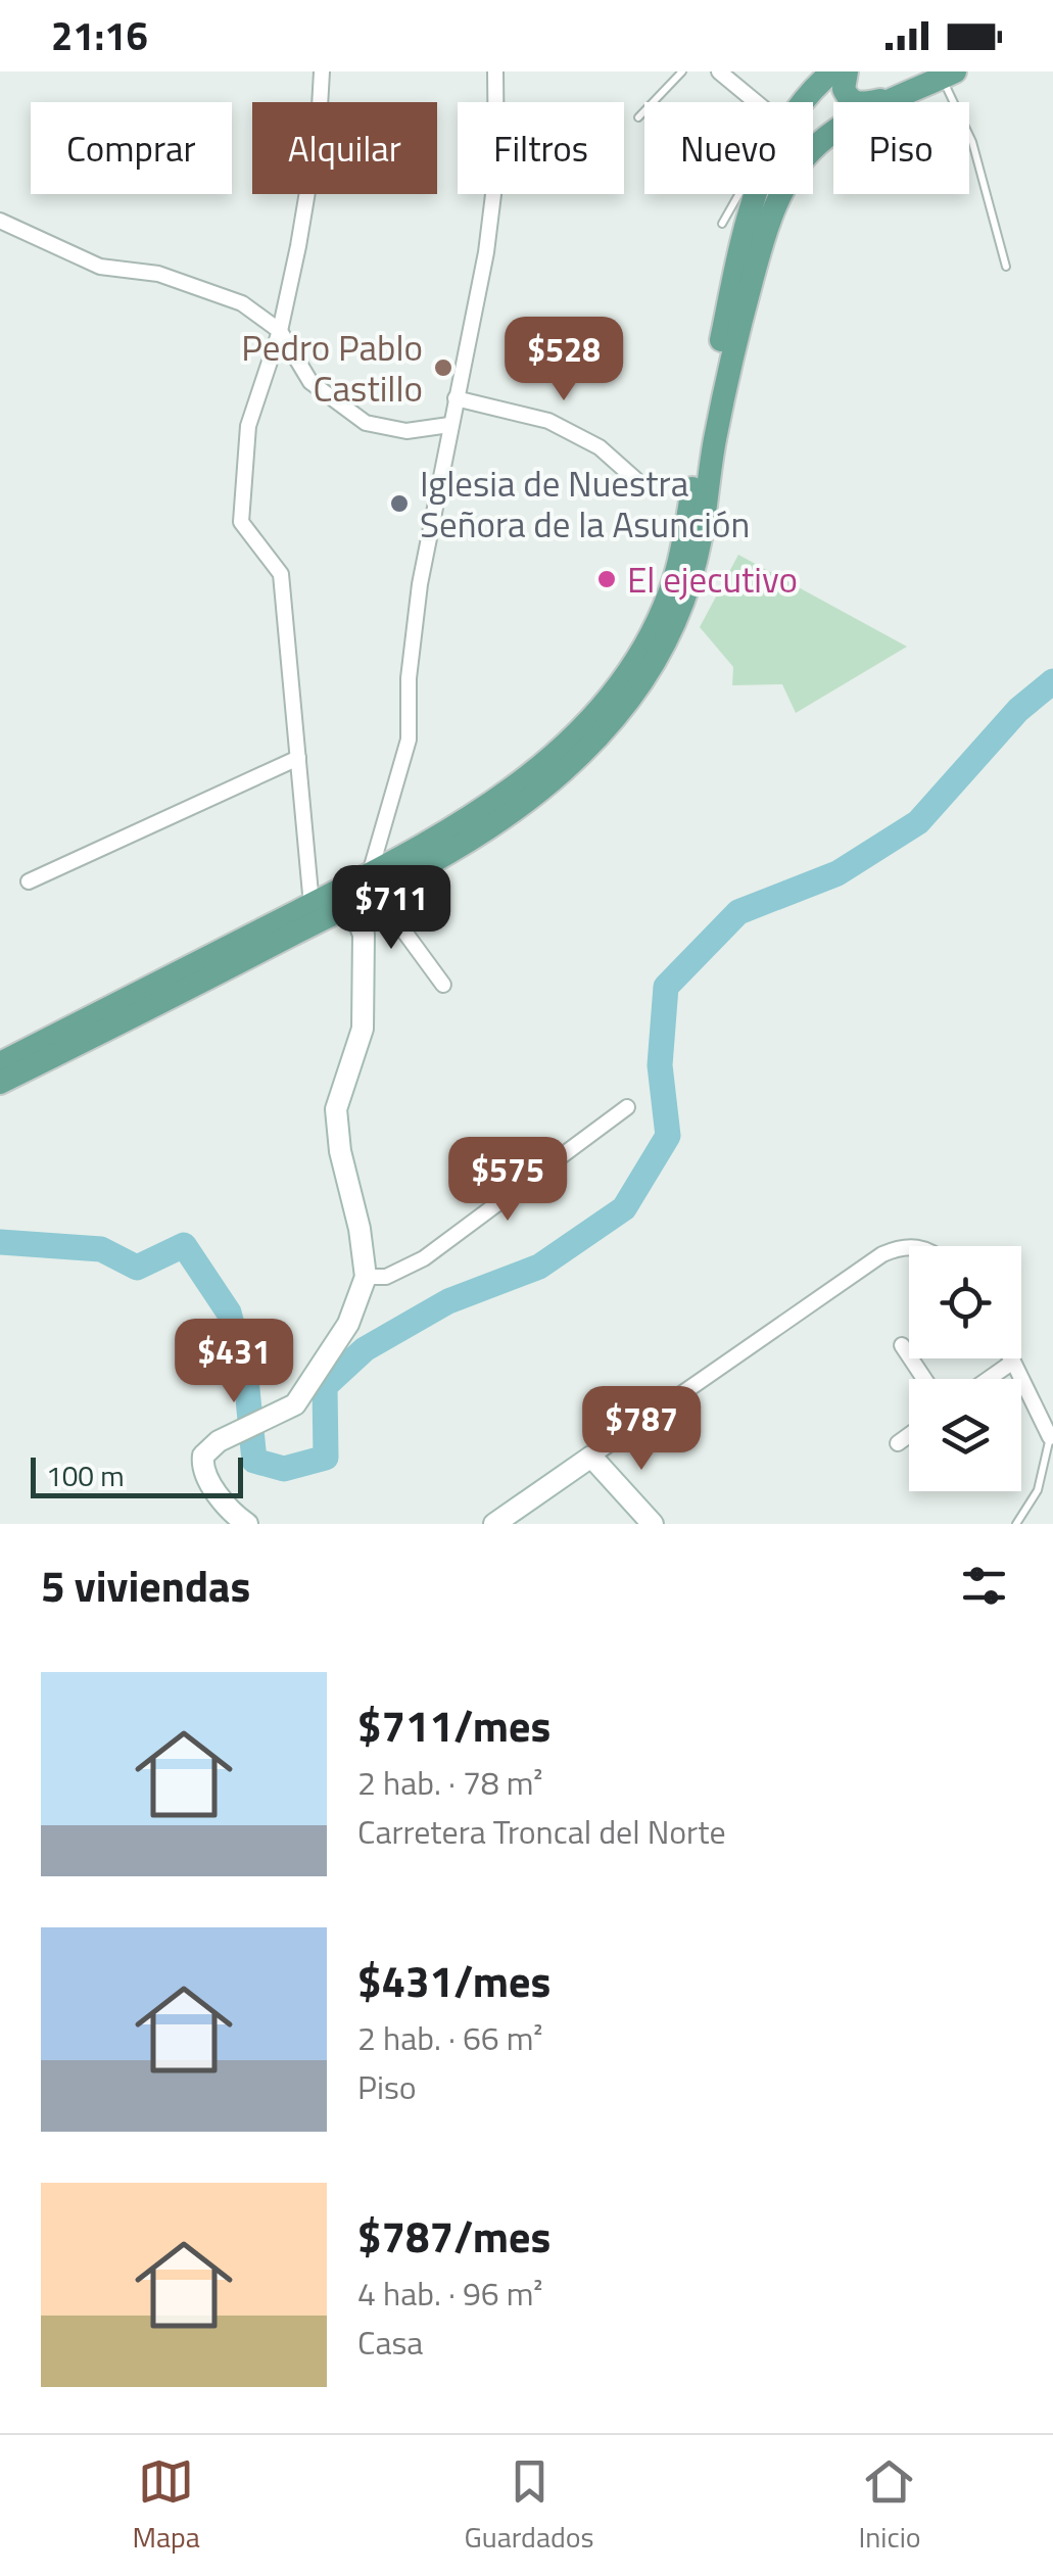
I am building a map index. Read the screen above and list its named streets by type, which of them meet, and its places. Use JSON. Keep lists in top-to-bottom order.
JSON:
{
  "places": ["Pedro Pablo Castillo", "Iglesia de Nuestra Señora de la Asunción", "El ejecutivo"],
  "scale_bar": "100 m",
  "page": {
    "status": "21:16",
    "chip": [
      "Comprar",
      "Alquilar",
      "Filtros",
      "Nuevo",
      "Piso"
    ],
    "price": [
      "$528",
      "$711",
      "$575",
      "$431",
      "$787"
    ],
    "scale": "100 m",
    "heading": "5 viviendas",
    "list": [
      {
        "name": "$711/mes",
        "note": "2 hab. · 78 m² · Carretera Troncal del Norte"
      },
      {
        "name": "$431/mes",
        "note": "2 hab. · 66 m² · Piso"
      },
      {
        "name": "$787/mes",
        "note": "4 hab. · 96 m² · Casa"
      }
    ],
    "tabs": ["Mapa", "Guardados", "Inicio"]
  }
}
